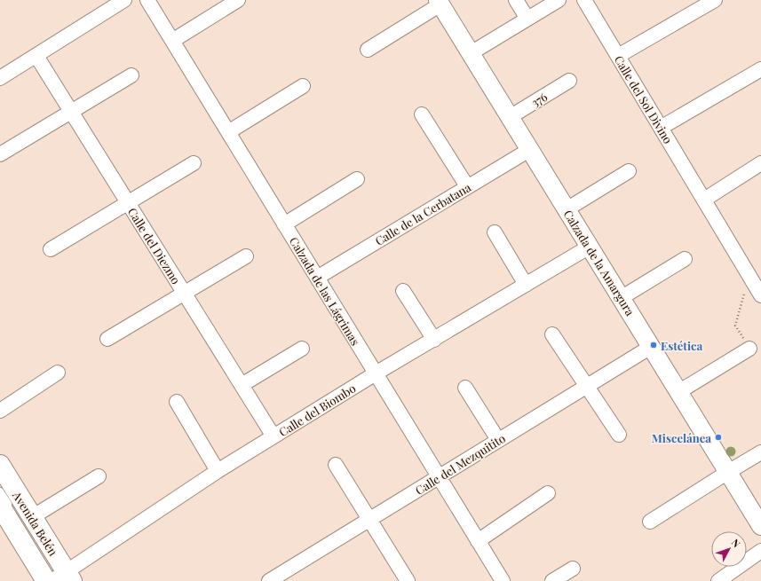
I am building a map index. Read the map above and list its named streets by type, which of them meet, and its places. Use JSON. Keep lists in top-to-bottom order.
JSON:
{
  "streets": {
    "main road": ["Avenida Belén"],
    "street": [
      "376",
      "Calle del Sol Divino",
      "Calle de la Cerbatana",
      "Calle del Diezmo",
      "Calzada de la Amargura",
      "Calzada de las Lágrimas",
      "Calle del Biombo",
      "Calle del Mezquitito"
    ]
  },
  "crossings": [
    ["376", "Calzada de la Amargura"],
    ["Calle de la Cerbatana", "Calzada de la Amargura"],
    ["Calle de la Cerbatana", "Calzada de las Lágrimas"],
    ["Calle del Diezmo", "Calle del Biombo"],
    ["Calzada de la Amargura", "Calle del Biombo"],
    ["Calzada de la Amargura", "Calle del Mezquitito"],
    ["Calzada de las Lágrimas", "Calle del Biombo"],
    ["Calzada de las Lágrimas", "Calle del Mezquitito"],
    ["Calle del Biombo", "Avenida Belén"]
  ],
  "places": ["Estética", "Miscelánea"],
  "north": "top right"
}
